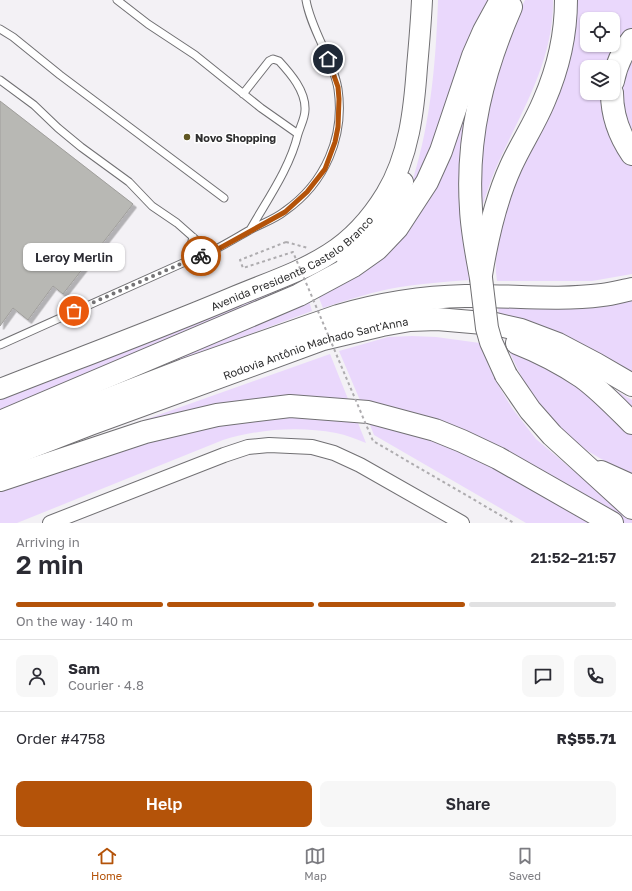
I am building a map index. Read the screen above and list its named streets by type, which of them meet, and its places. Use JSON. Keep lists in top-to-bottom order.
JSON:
{
  "streets": {
    "main road": ["Avenida Presidente Castelo Branco", "Rodovia Antônio Machado Sant'Anna"]
  },
  "places": ["Novo Shopping", "Leroy Merlin"],
  "page": {
    "bubble": "Leroy Merlin",
    "heading": ["2 min", "Arriving in", "21:52–21:57"],
    "panel": [
      "Sam",
      "Courier · 4.8",
      "Order #4758",
      "R$55.71"
    ],
    "bar": "On the way · 140 m",
    "buttons": ["Help", "Share"],
    "tabs": ["Home", "Map", "Saved"]
  }
}
